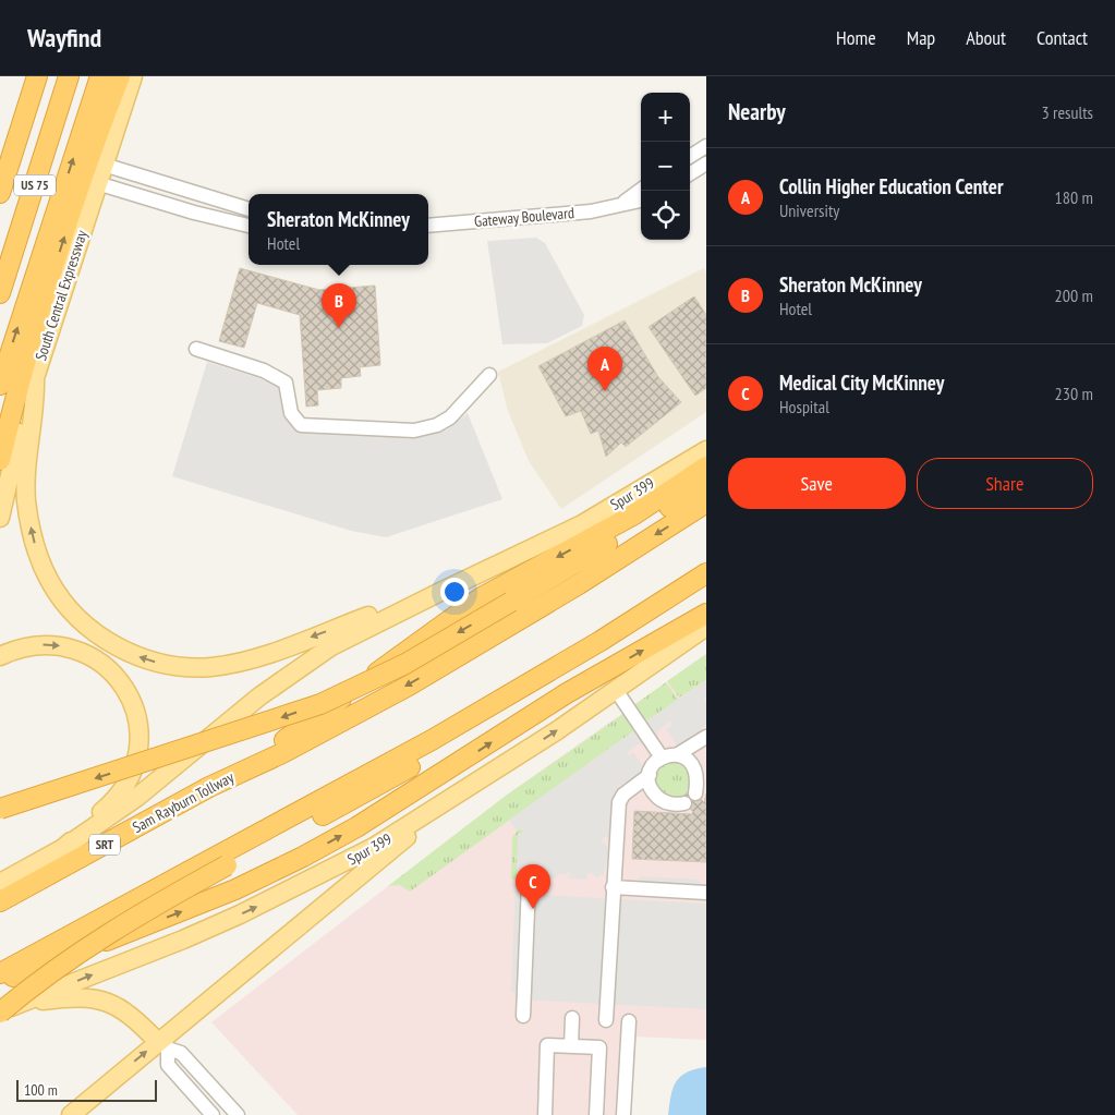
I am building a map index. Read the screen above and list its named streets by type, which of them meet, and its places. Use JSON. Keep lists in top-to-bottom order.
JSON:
{
  "streets": {
    "highway": ["US 75", "Sam Rayburn Tollway", "SRT"],
    "main road": ["South Central Expressway", "Spur 399"],
    "street": ["Gateway Boulevard"]
  },
  "scale_bar": "100 m",
  "page": {
    "header": "Wayfind",
    "nav": [
      "Home",
      "Map",
      "About",
      "Contact"
    ],
    "heading": ["Nearby", "3 results"],
    "map_buttons": ["+", "−"],
    "list": [
      {
        "mark": "A",
        "name": "Collin Higher Education Center",
        "note": "University",
        "value": "180 m"
      },
      {
        "mark": "B",
        "name": "Sheraton McKinney",
        "note": "Hotel",
        "value": "200 m"
      },
      {
        "mark": "C",
        "name": "Medical City McKinney",
        "note": "Hospital",
        "value": "230 m"
      }
    ],
    "popup": ["Sheraton McKinney", "Hotel"],
    "pins": ["B", "A", "C"],
    "buttons": ["Save", "Share"],
    "scale": "100 m"
  }
}
